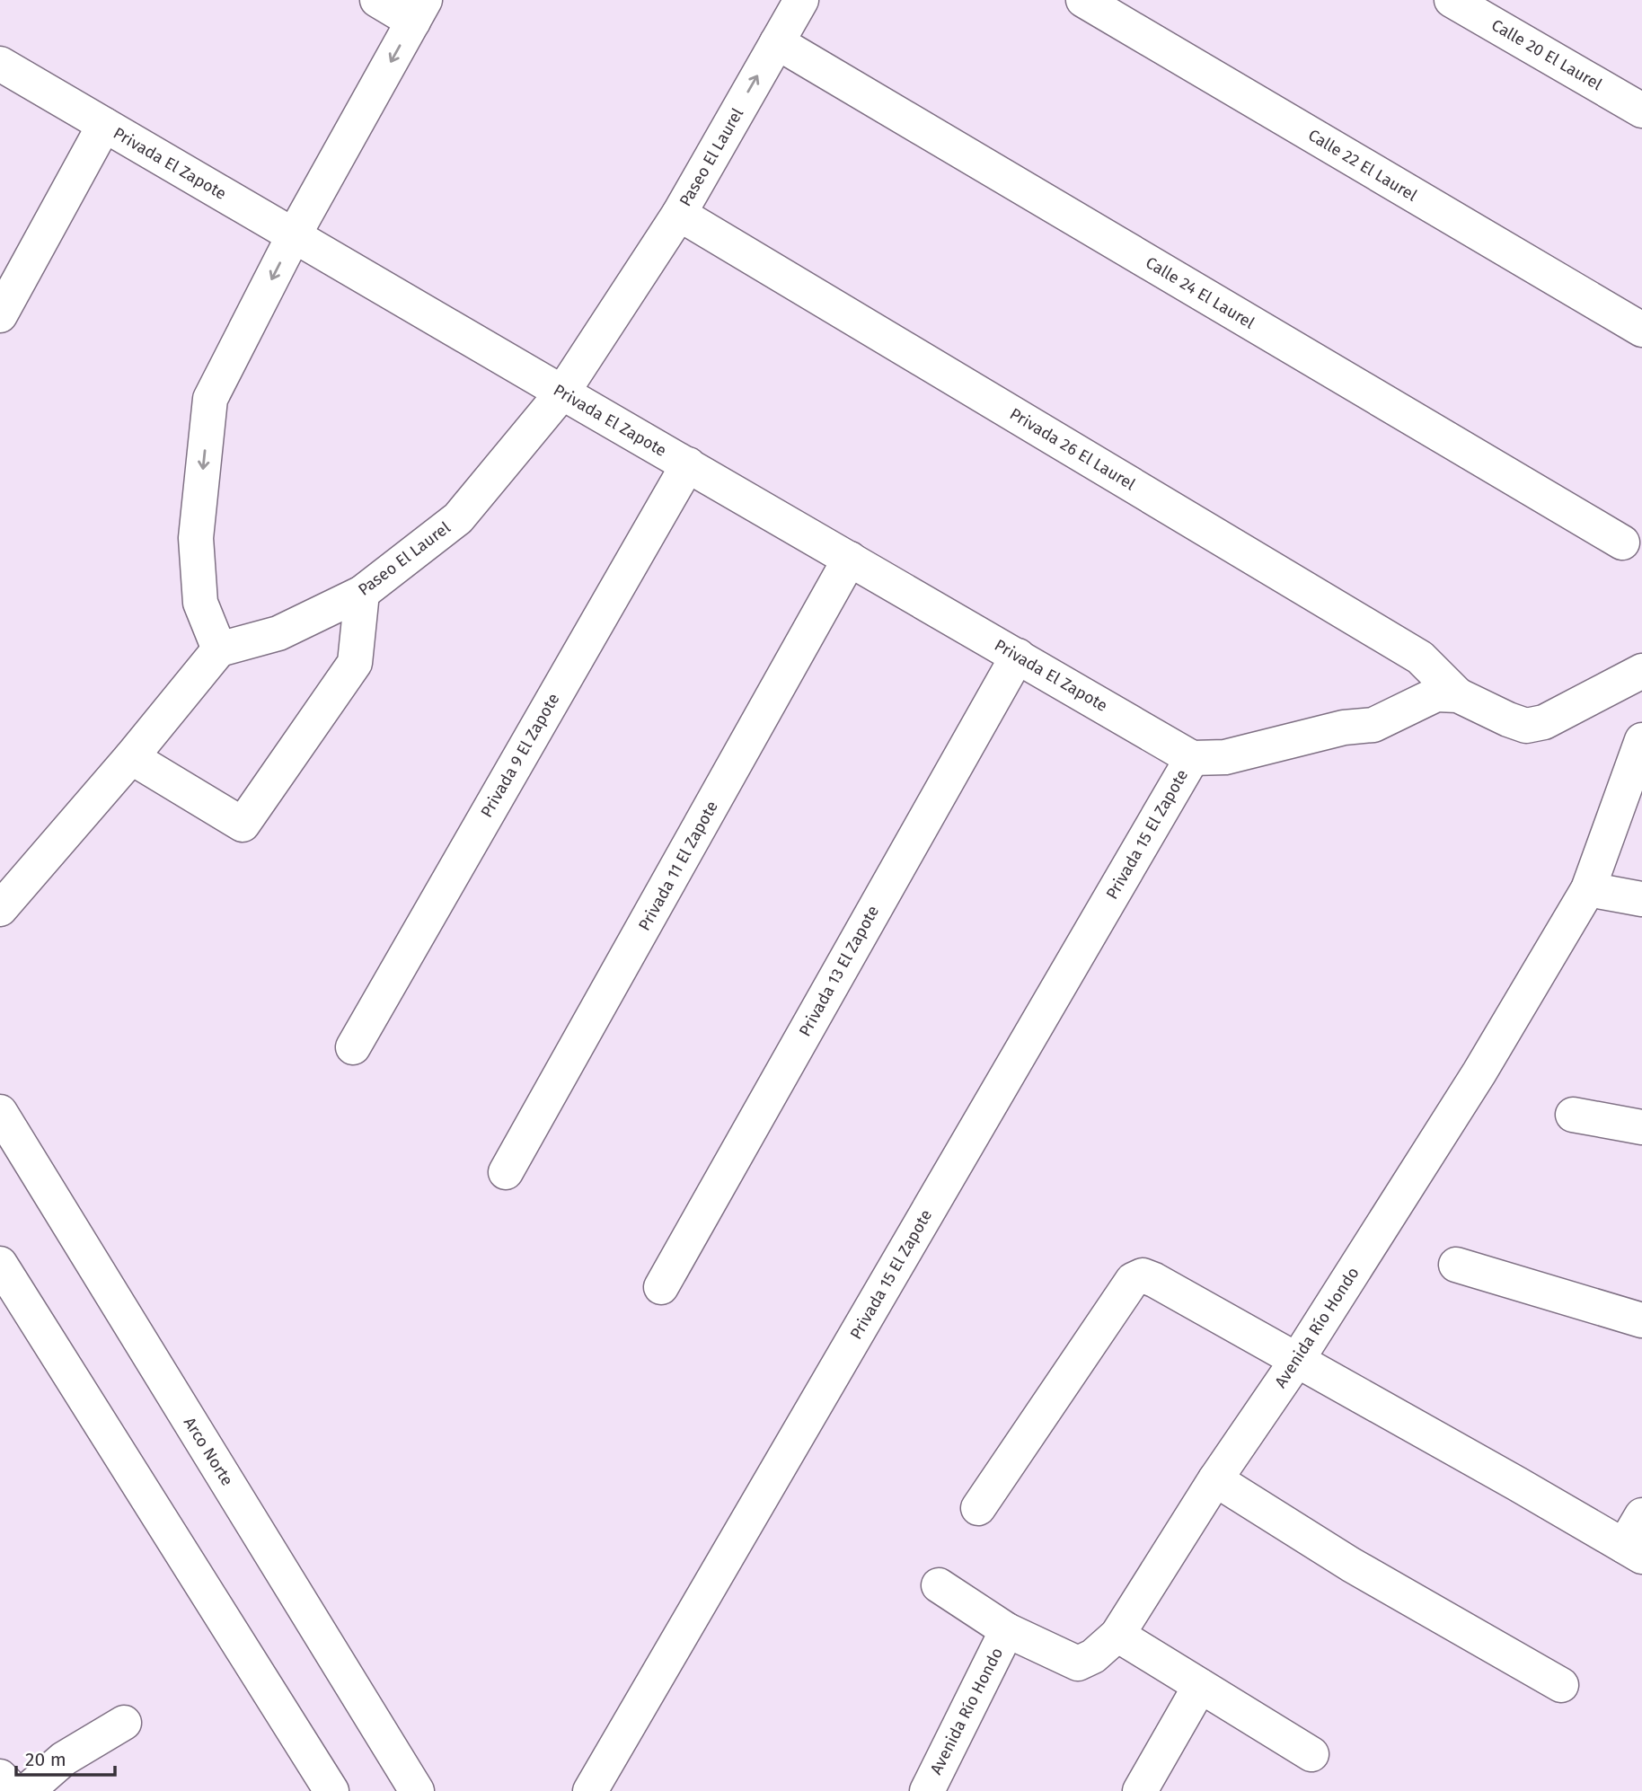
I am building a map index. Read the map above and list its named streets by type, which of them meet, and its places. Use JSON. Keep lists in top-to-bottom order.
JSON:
{
  "streets": {
    "street": [
      "Calle 20 El Laurel",
      "Paseo El Laurel",
      "Privada El Zapote",
      "Calle 22 El Laurel",
      "Calle 24 El Laurel",
      "Privada 26 El Laurel",
      "Privada 9 El Zapote",
      "Privada 15 El Zapote",
      "Privada 11 El Zapote",
      "Privada 13 El Zapote",
      "Avenida Río Hondo",
      "Arco Norte"
    ]
  },
  "crossings": [
    ["Paseo El Laurel", "Privada El Zapote"],
    ["Paseo El Laurel", "Calle 24 El Laurel"],
    ["Paseo El Laurel", "Privada 26 El Laurel"],
    ["Privada El Zapote", "Privada 9 El Zapote"],
    ["Privada El Zapote", "Privada 15 El Zapote"],
    ["Privada El Zapote", "Privada 11 El Zapote"],
    ["Privada El Zapote", "Privada 13 El Zapote"]
  ],
  "scale_bar": "20 m"
}
